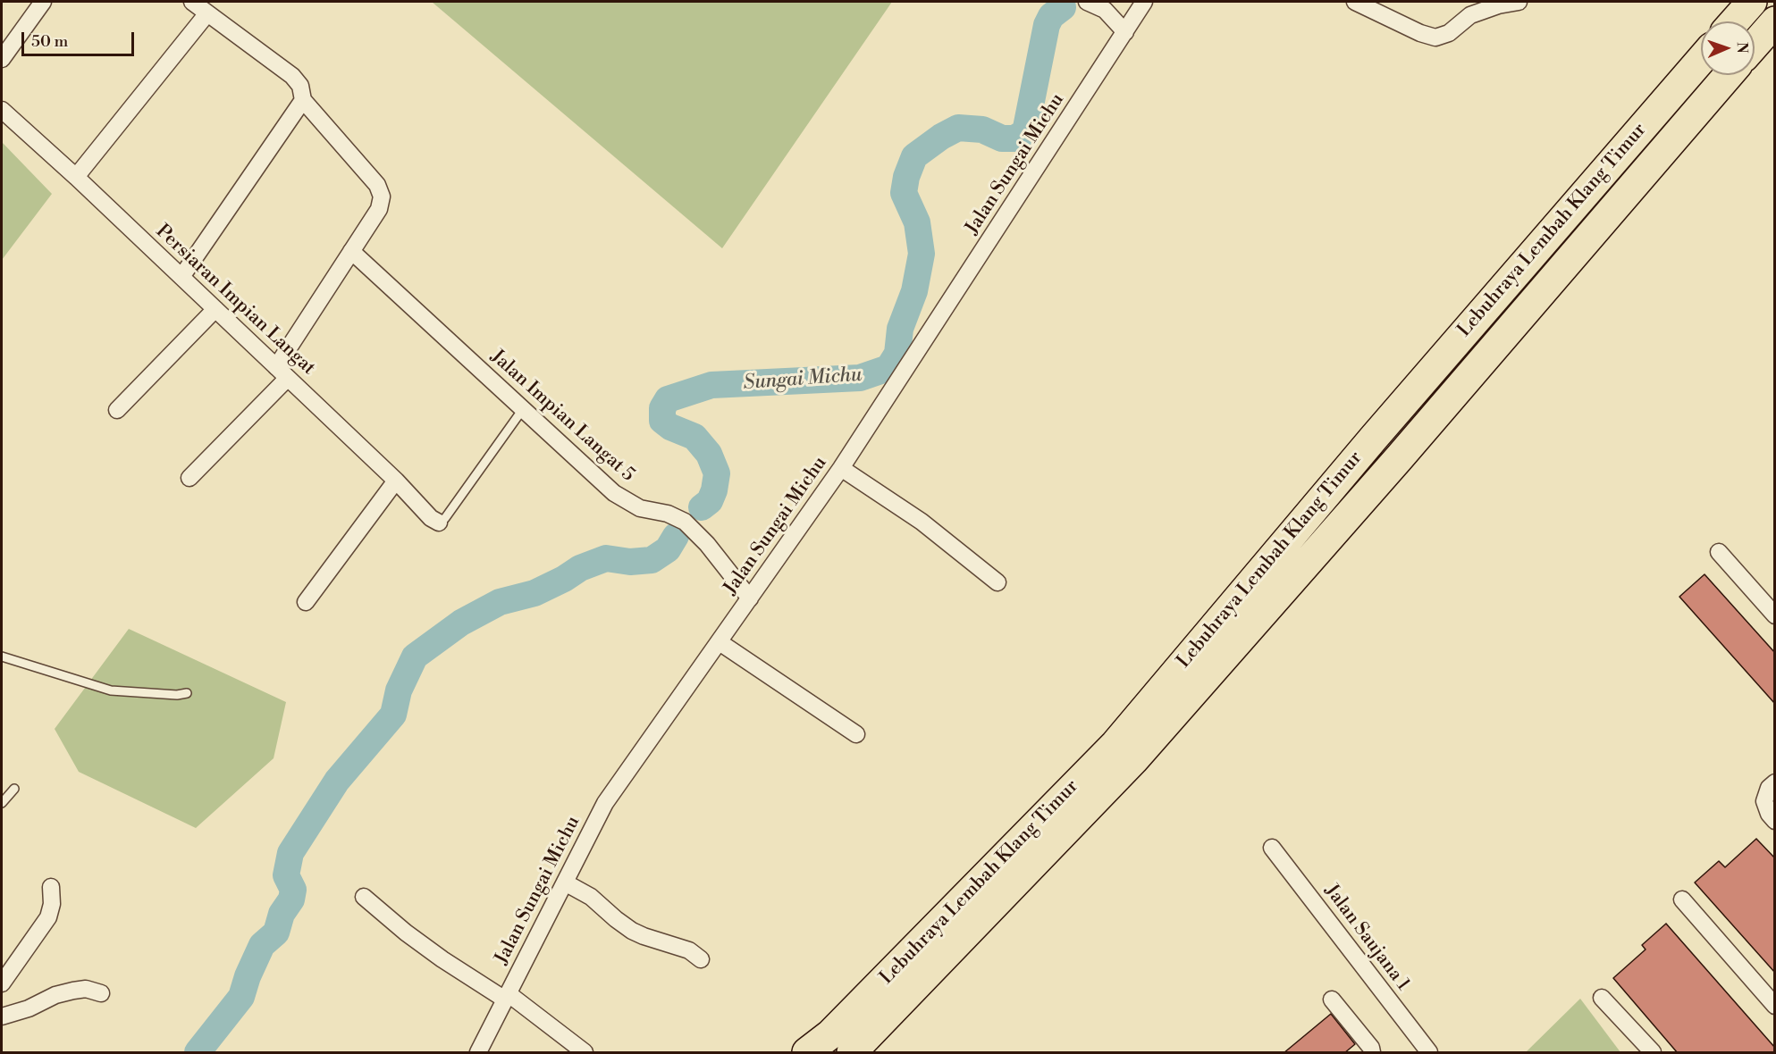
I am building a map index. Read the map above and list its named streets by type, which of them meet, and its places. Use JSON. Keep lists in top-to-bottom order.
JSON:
{
  "streets": {
    "highway": ["Lebuhraya Lembah Klang Timur"],
    "street": [
      "Jalan Sungai Michu",
      "Persiaran Impian Langat",
      "Jalan Impian Langat 5",
      "Jalan Saujana 1"
    ]
  },
  "crossings": [
    ["Jalan Sungai Michu", "Jalan Impian Langat 5"]
  ],
  "water": ["Sungai Michu"],
  "scale_bar": "50 m",
  "north": "right"
}
